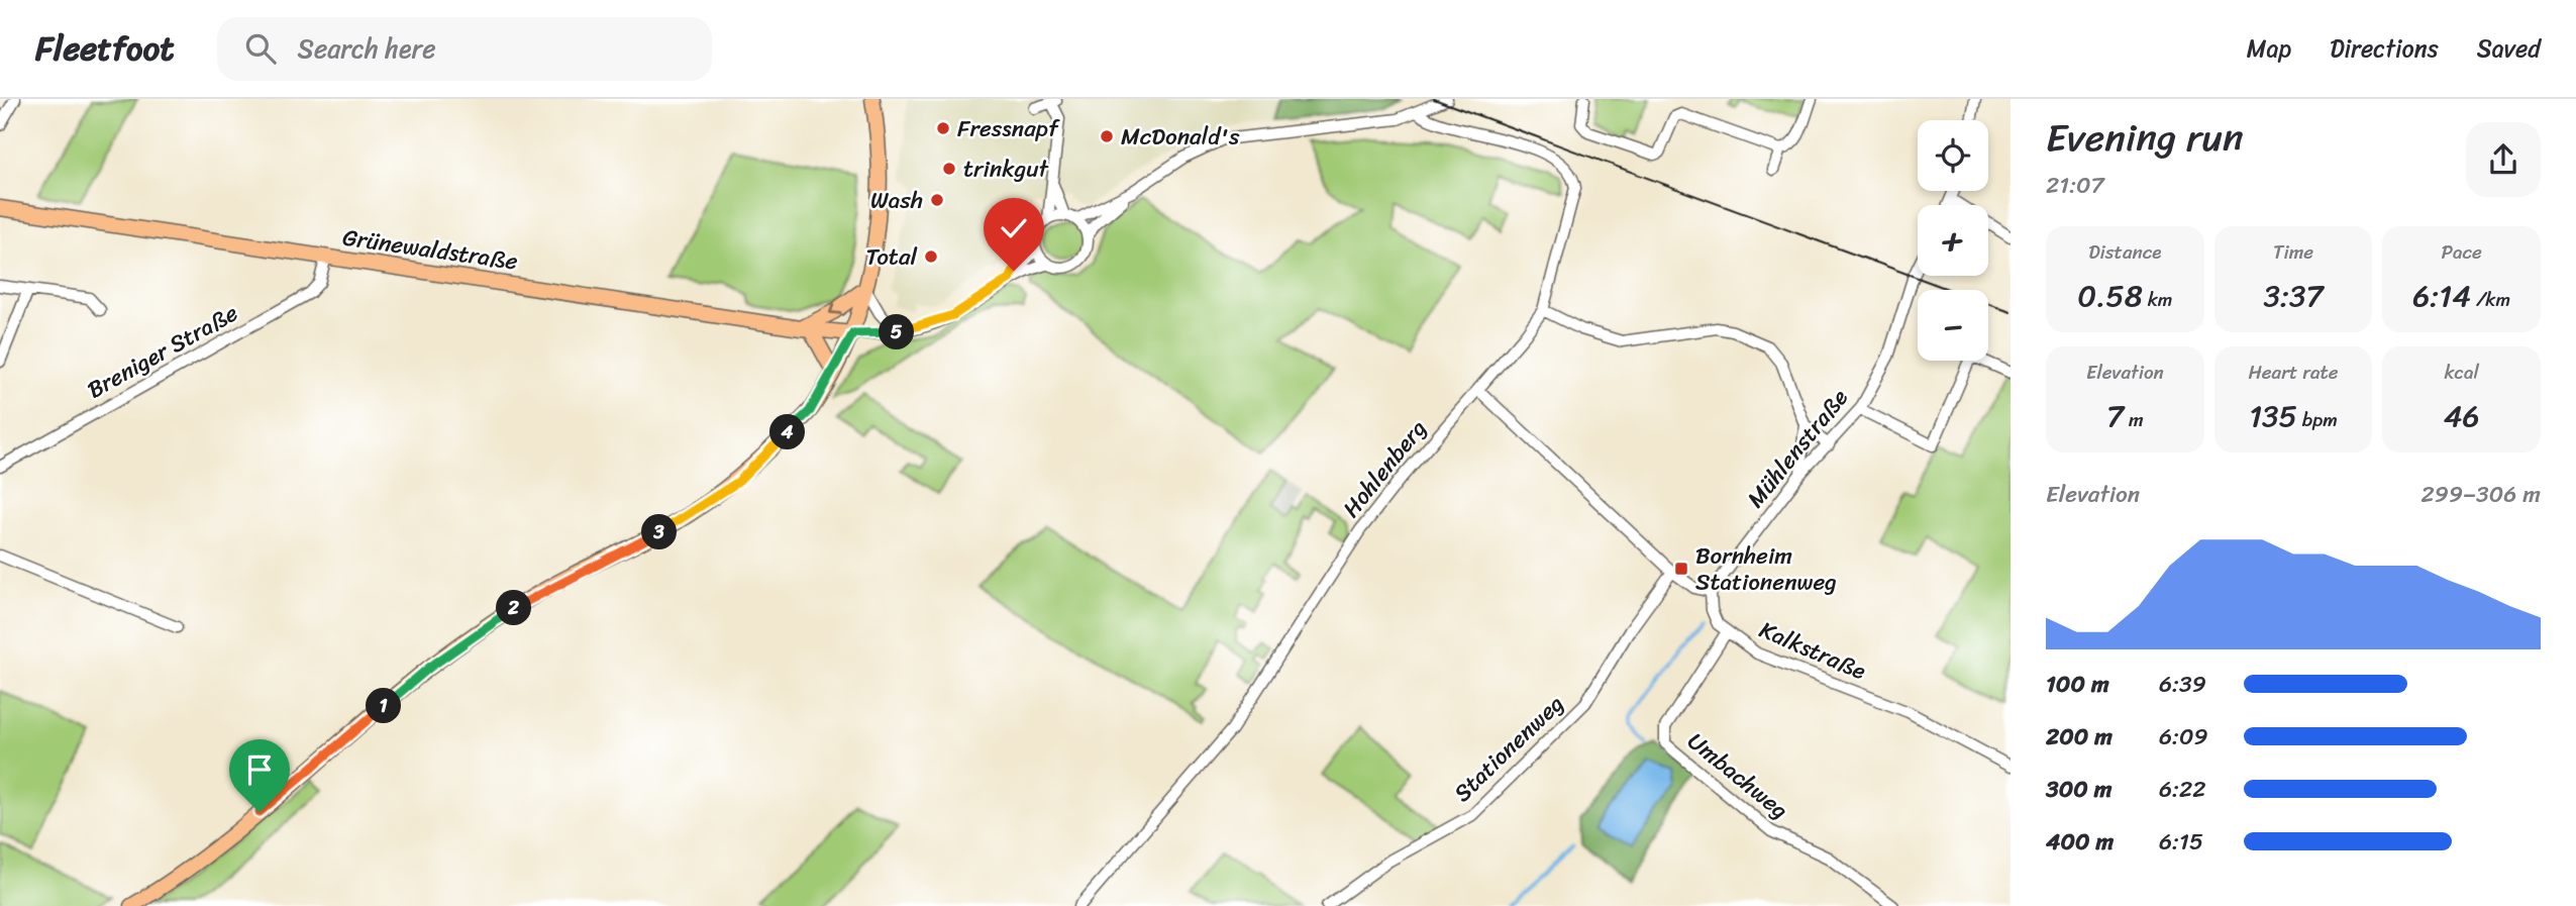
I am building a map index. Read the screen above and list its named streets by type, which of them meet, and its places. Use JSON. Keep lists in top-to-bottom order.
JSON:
{
  "streets": {
    "main road": ["Grünewaldstraße"],
    "street": [
      "Breniger Straße",
      "Mühlenstraße",
      "Hohlenberg",
      "Kalkstraße",
      "Stationenweg",
      "Umbachweg"
    ]
  },
  "crossings": [
    ["Grünewaldstraße", "Breniger Straße"],
    ["Mühlenstraße", "Kalkstraße"],
    ["Kalkstraße", "Umbachweg"]
  ],
  "places": {
    "other": [
      "Fressnapf",
      "McDonald's",
      "trinkgut",
      "Wash",
      "Total"
    ],
    "transit": ["Bornheim Stationenweg"]
  },
  "page": {
    "header": "Fleetfoot",
    "search": "Search here",
    "nav": ["Map", "Directions", "Saved"],
    "heading": ["Evening run", "21:07"],
    "map_buttons": ["+", "−"],
    "stats": [
      ["Distance", "0.58 km"],
      ["Time", "3:37"],
      ["Pace", "6:14 /km"],
      ["Elevation", "7 m"],
      ["Heart rate", "135 bpm"],
      ["kcal", "46"]
    ],
    "pins": [
      "5",
      "4",
      "3",
      "2",
      "1"
    ],
    "chart": ["Elevation", "299–306 m"],
    "list": [
      {
        "name": "100 m",
        "note": "6:39"
      },
      {
        "name": "200 m",
        "note": "6:09"
      },
      {
        "name": "300 m",
        "note": "6:22"
      },
      {
        "name": "400 m",
        "note": "6:15"
      }
    ]
  }
}
